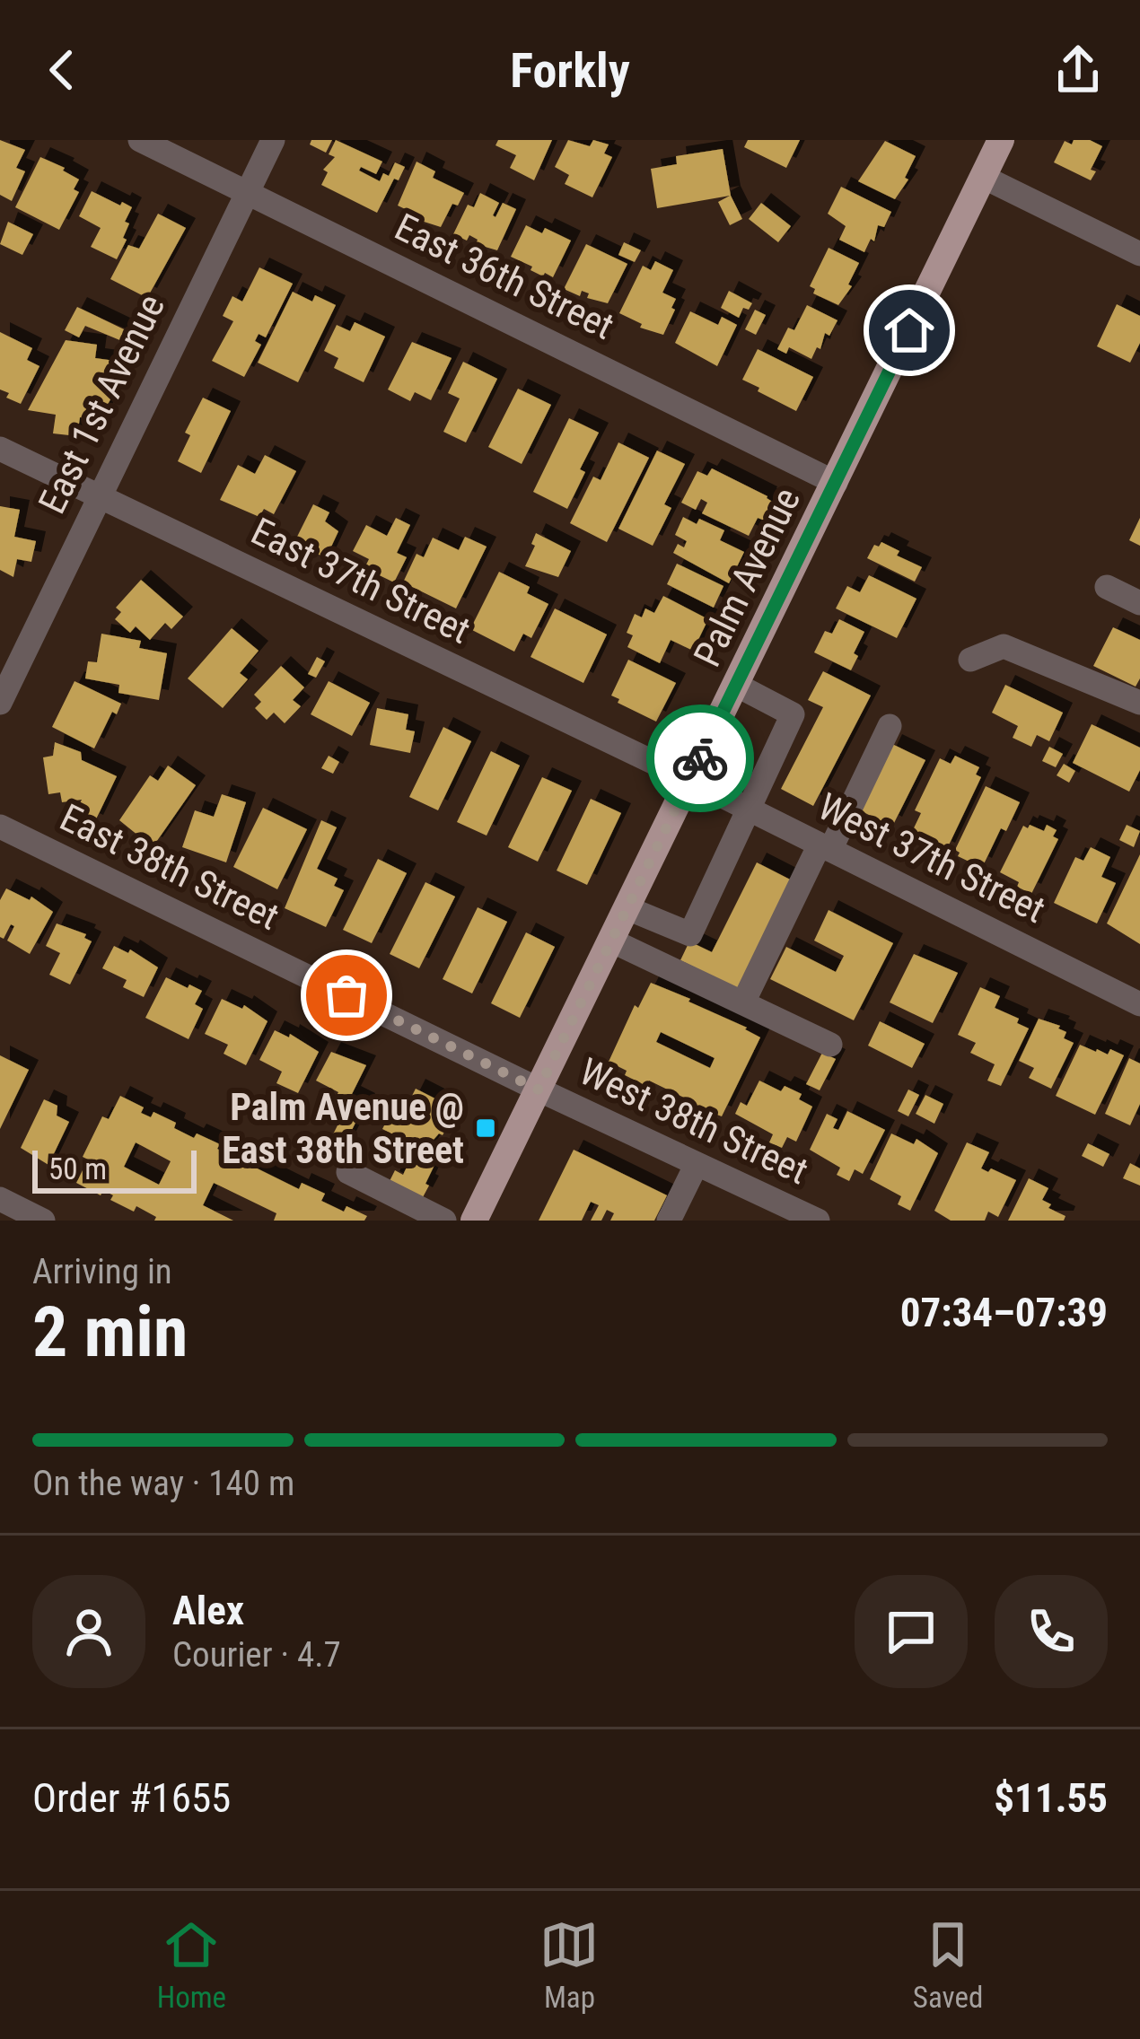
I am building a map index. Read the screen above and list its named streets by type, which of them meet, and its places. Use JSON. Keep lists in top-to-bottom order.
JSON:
{
  "streets": {
    "main road": ["Palm Avenue"],
    "street": [
      "East 36th Street",
      "East 1st Avenue",
      "East 37th Street",
      "West 37th Street",
      "East 38th Street",
      "West 38th Street"
    ]
  },
  "crossings": [
    ["East 36th Street", "East 1st Avenue"],
    ["East 36th Street", "Palm Avenue"],
    ["East 1st Avenue", "East 37th Street"],
    ["Palm Avenue", "East 37th Street"],
    ["Palm Avenue", "West 37th Street"],
    ["Palm Avenue", "East 38th Street"],
    ["Palm Avenue", "West 38th Street"],
    ["East 37th Street", "West 37th Street"],
    ["East 38th Street", "West 38th Street"]
  ],
  "places": {
    "transit": ["Palm Avenue @ East 38th Street"]
  },
  "scale_bar": "50 m",
  "page": {
    "header": "Forkly",
    "scale": "50 m",
    "heading": ["2 min", "Arriving in", "07:34–07:39"],
    "panel": [
      "Alex",
      "Courier · 4.7",
      "Order #1655",
      "$11.55"
    ],
    "bar": "On the way · 140 m",
    "tabs": ["Home", "Map", "Saved"]
  }
}
